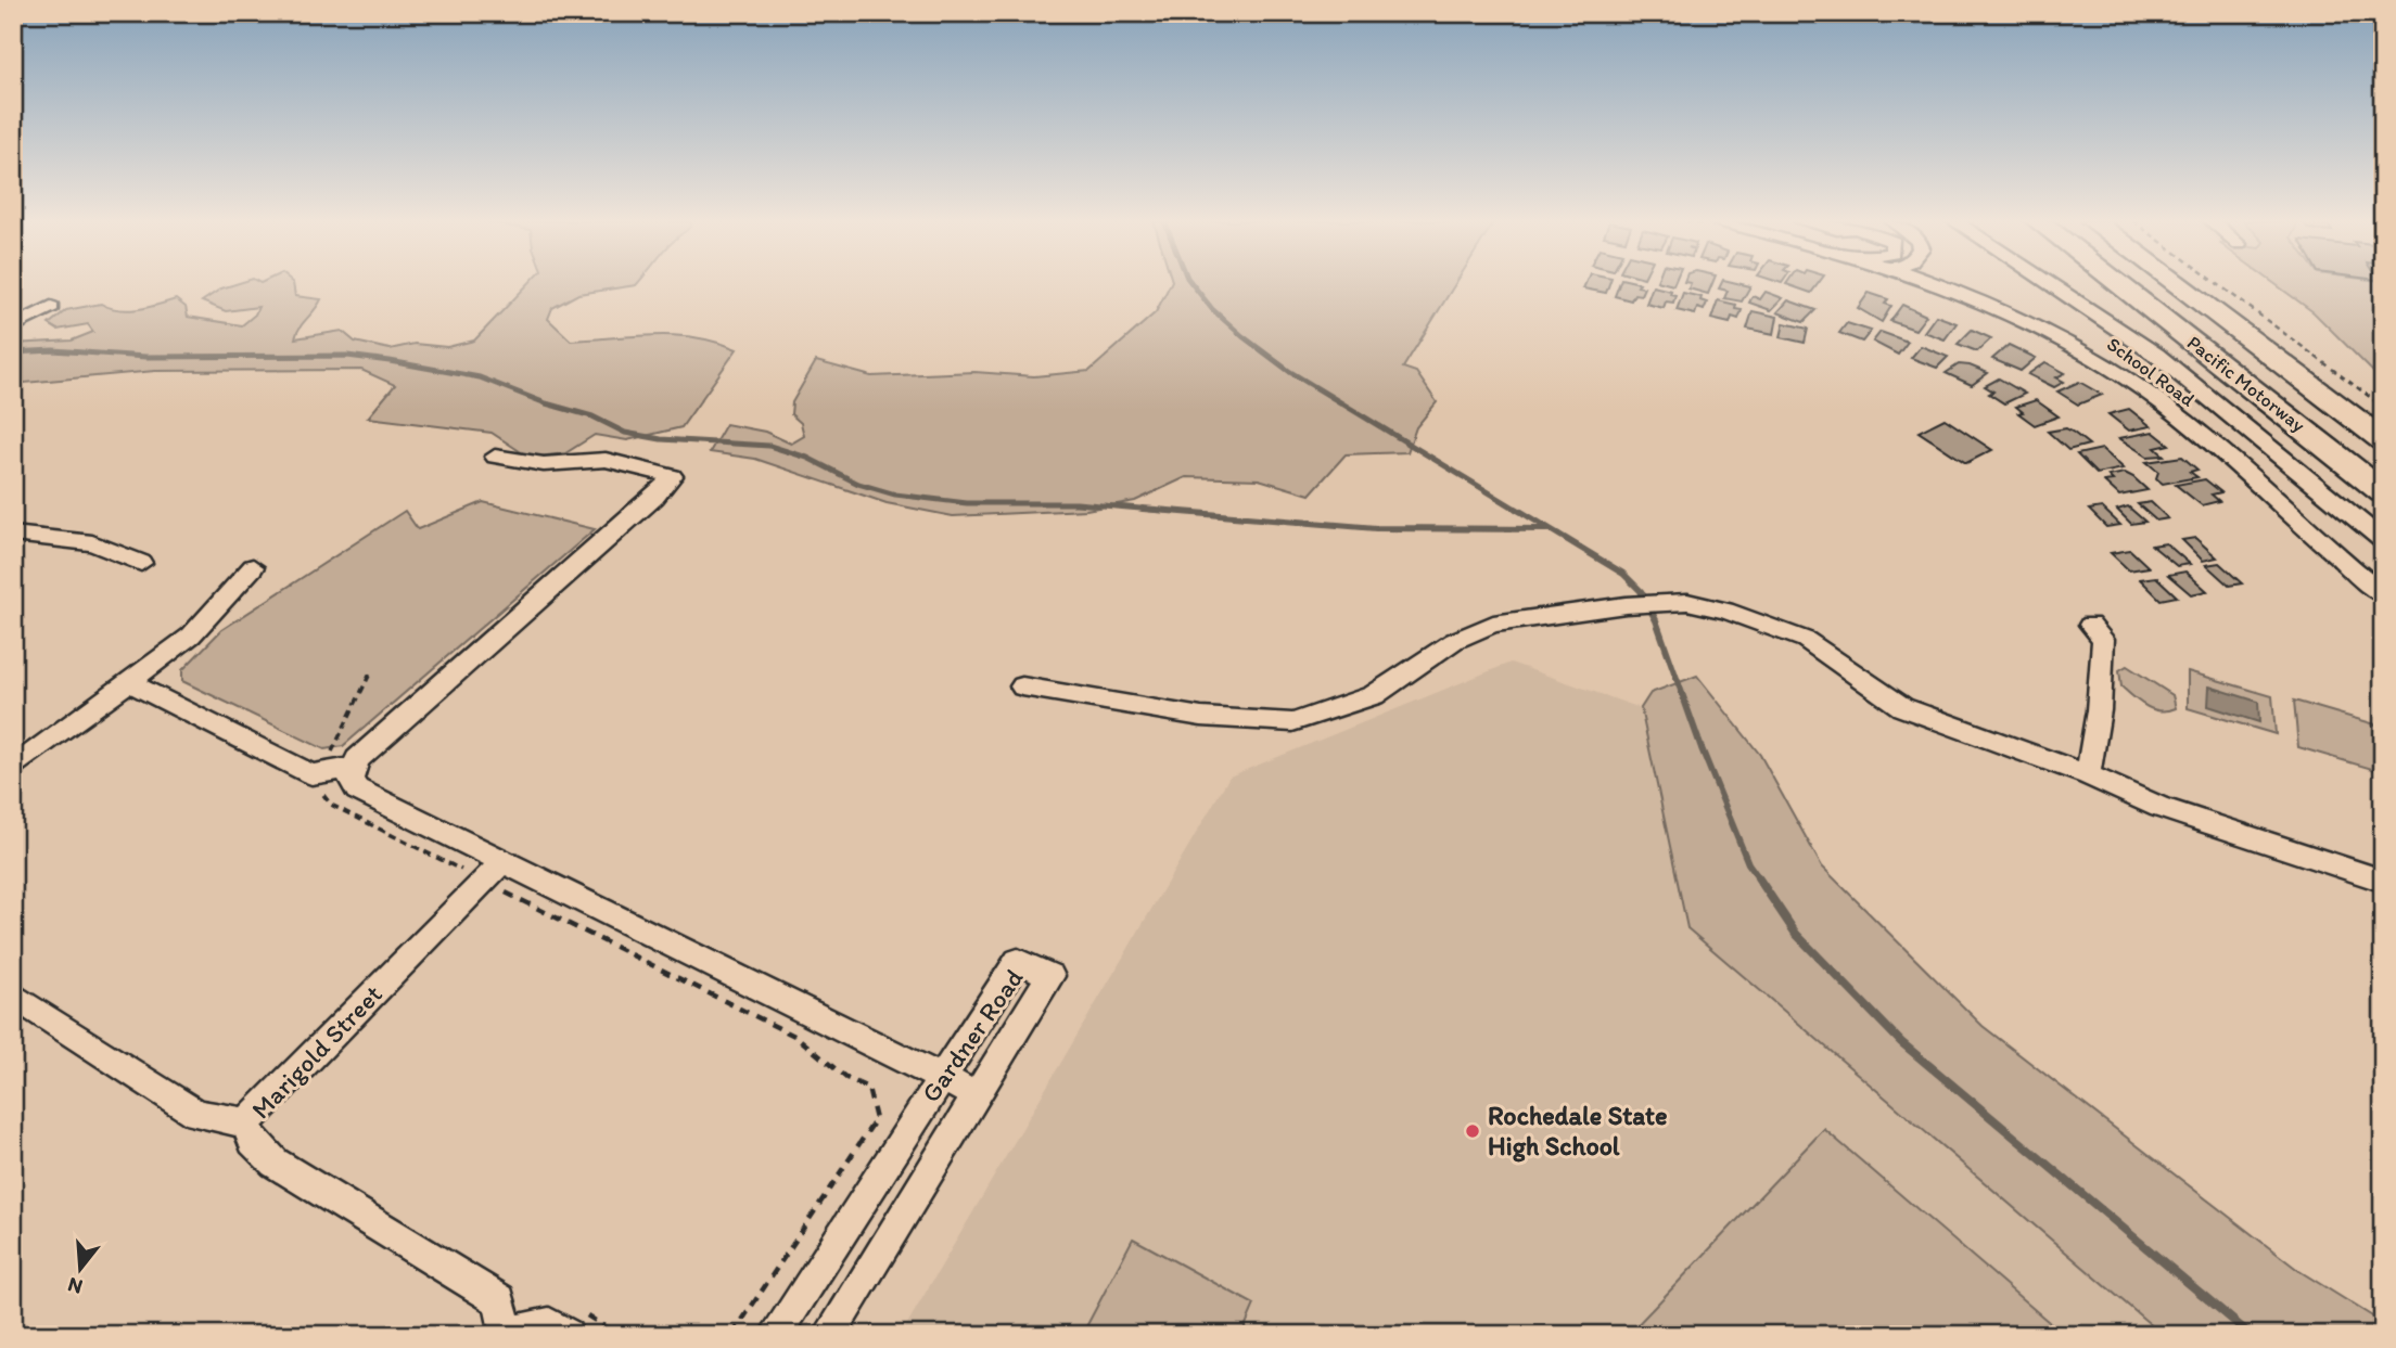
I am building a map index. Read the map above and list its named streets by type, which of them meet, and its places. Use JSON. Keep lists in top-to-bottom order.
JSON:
{
  "streets": {
    "highway": ["Pacific Motorway"],
    "street": ["School Road", "Gardner Road", "Marigold Street"]
  },
  "places": ["Rochedale State High School"],
  "north": "bottom"
}
